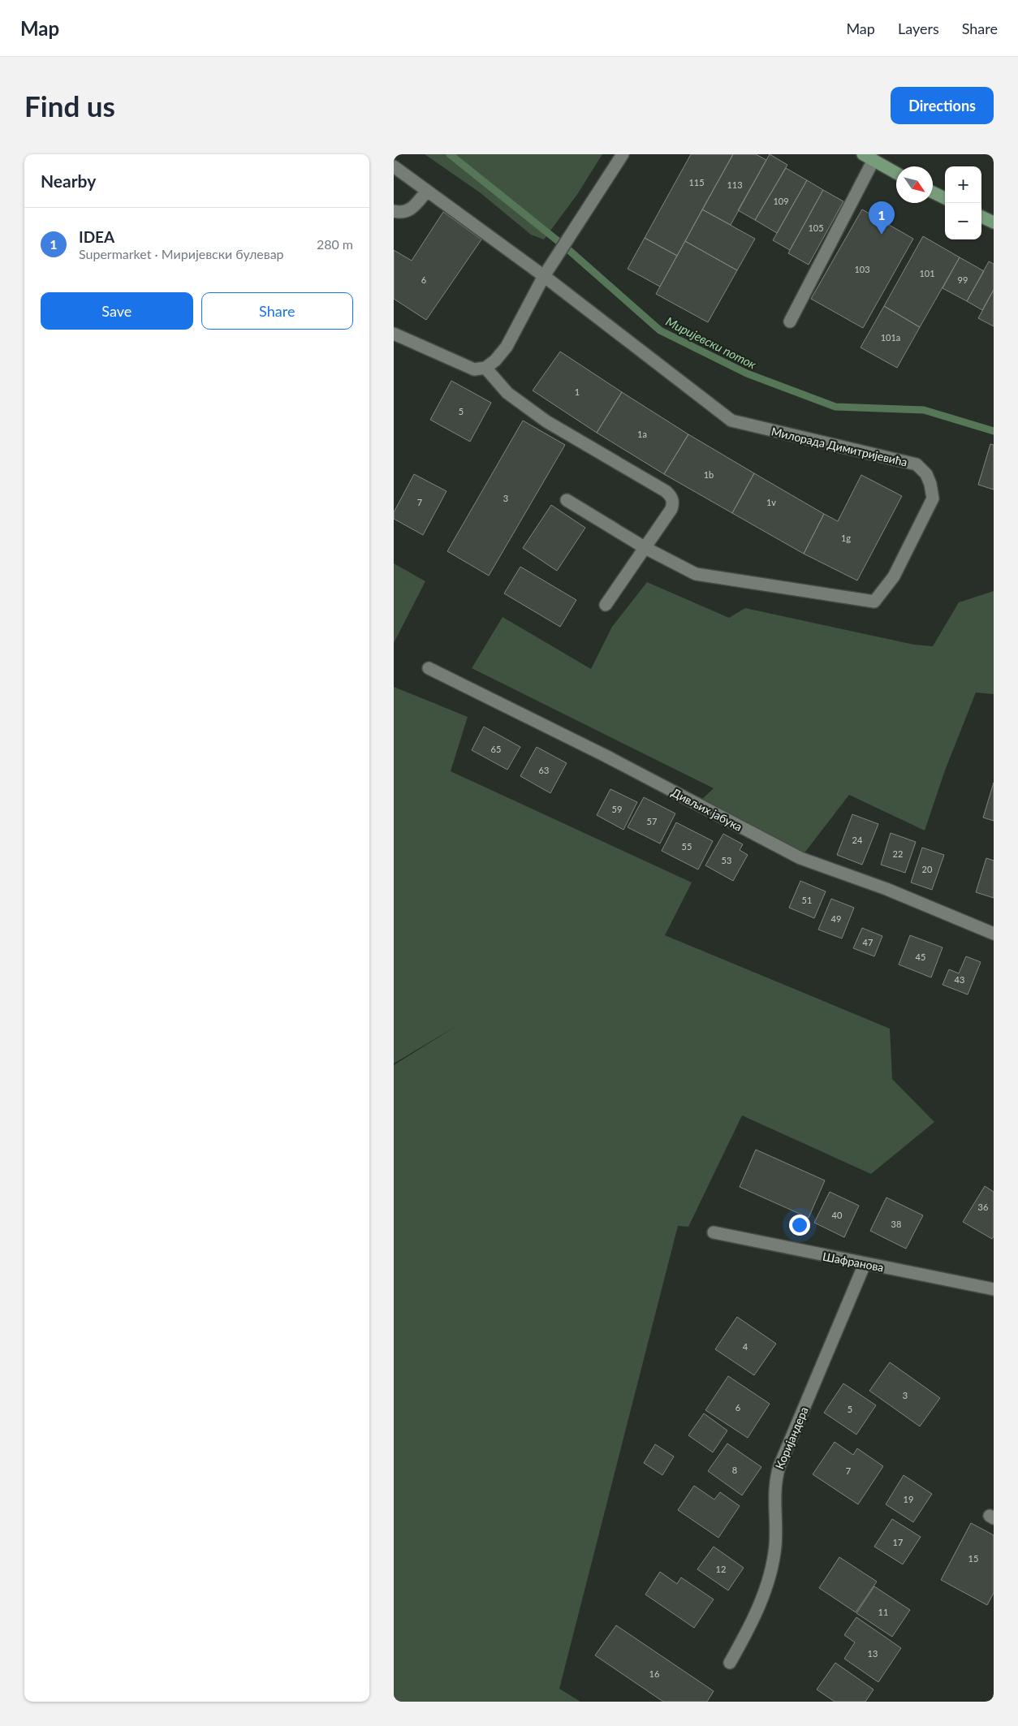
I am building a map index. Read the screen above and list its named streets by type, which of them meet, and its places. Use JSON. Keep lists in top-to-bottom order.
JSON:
{
  "streets": {
    "street": [
      "Милорада Димитријевића",
      "Дивљих јабука",
      "Шафранова",
      "Коријандера"
    ]
  },
  "crossings": [
    ["Шафранова", "Коријандера"]
  ],
  "water": ["Миријевски поток"],
  "house_numbers": [
    "115",
    "113",
    "109",
    "105",
    "103",
    "101",
    "6",
    "99",
    "101a",
    "1",
    "5",
    "1a",
    "1b",
    "3",
    "7",
    "1v",
    "1g",
    "65",
    "63",
    "59",
    "57",
    "24",
    "55",
    "22",
    "53",
    "20",
    "51",
    "49",
    "47",
    "45",
    "43",
    "36",
    "40",
    "38",
    "4",
    "3",
    "6",
    "5",
    "8",
    "7",
    "19",
    "17",
    "15",
    "12",
    "11",
    "13",
    "16"
  ],
  "north": "bottom right",
  "page": {
    "header": "Map",
    "nav": ["Map", "Layers", "Share"],
    "buttons": [
      "Directions",
      ["Save", "Share"]
    ],
    "title": "Find us",
    "heading": "Nearby",
    "map_buttons": ["+", "−"],
    "pins": "1",
    "list": [
      {
        "mark": "1",
        "name": "IDEA",
        "note": "Supermarket · Миријевски булевар",
        "value": "280 m"
      }
    ]
  }
}
